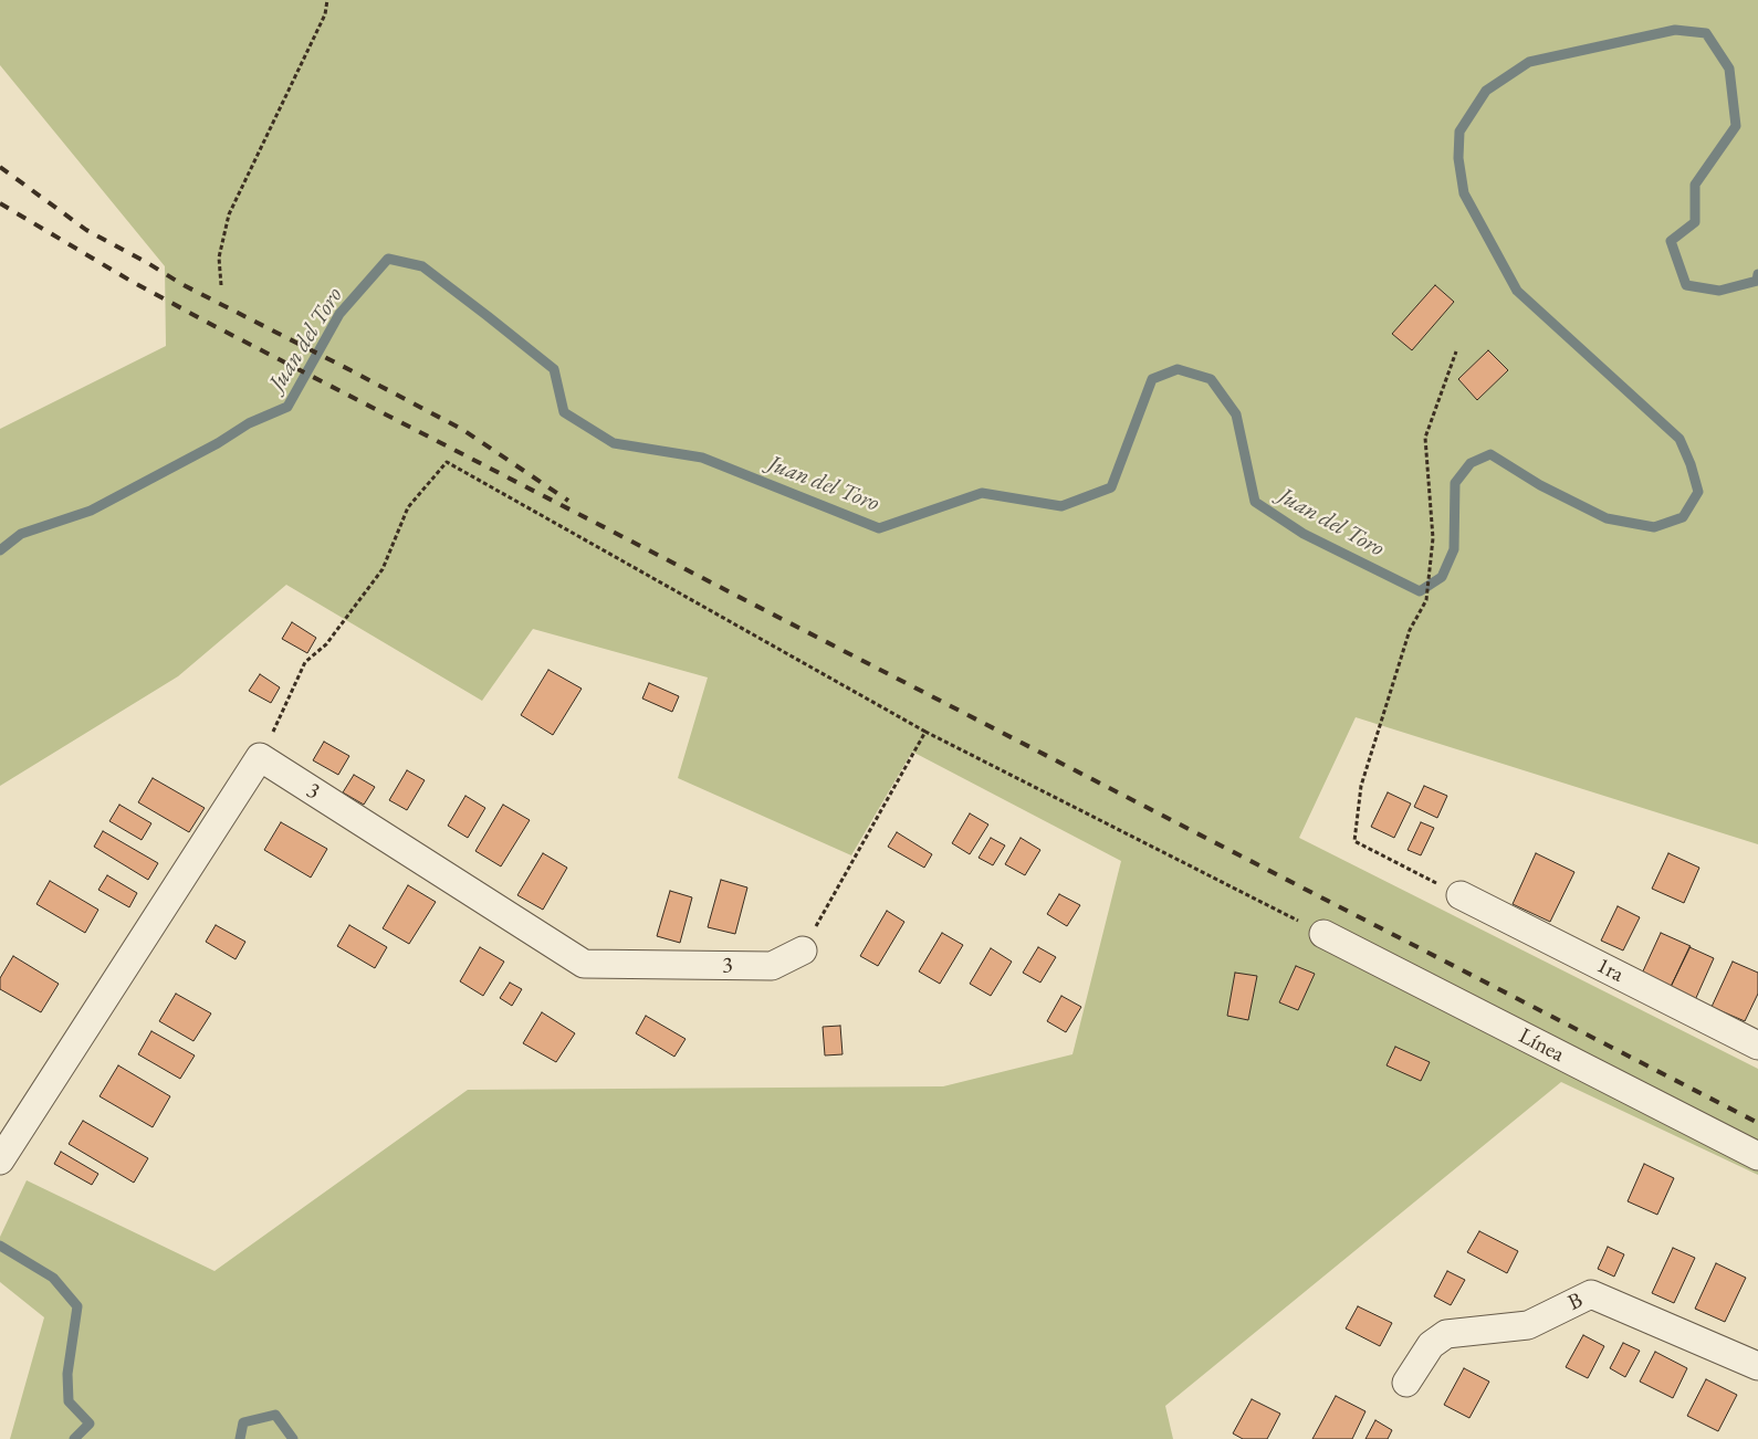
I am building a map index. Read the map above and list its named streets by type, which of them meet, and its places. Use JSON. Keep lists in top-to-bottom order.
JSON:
{
  "streets": {
    "street": [
      "3",
      "1ra",
      "Línea",
      "B"
    ]
  },
  "water": ["Juan del Toro"]
}
